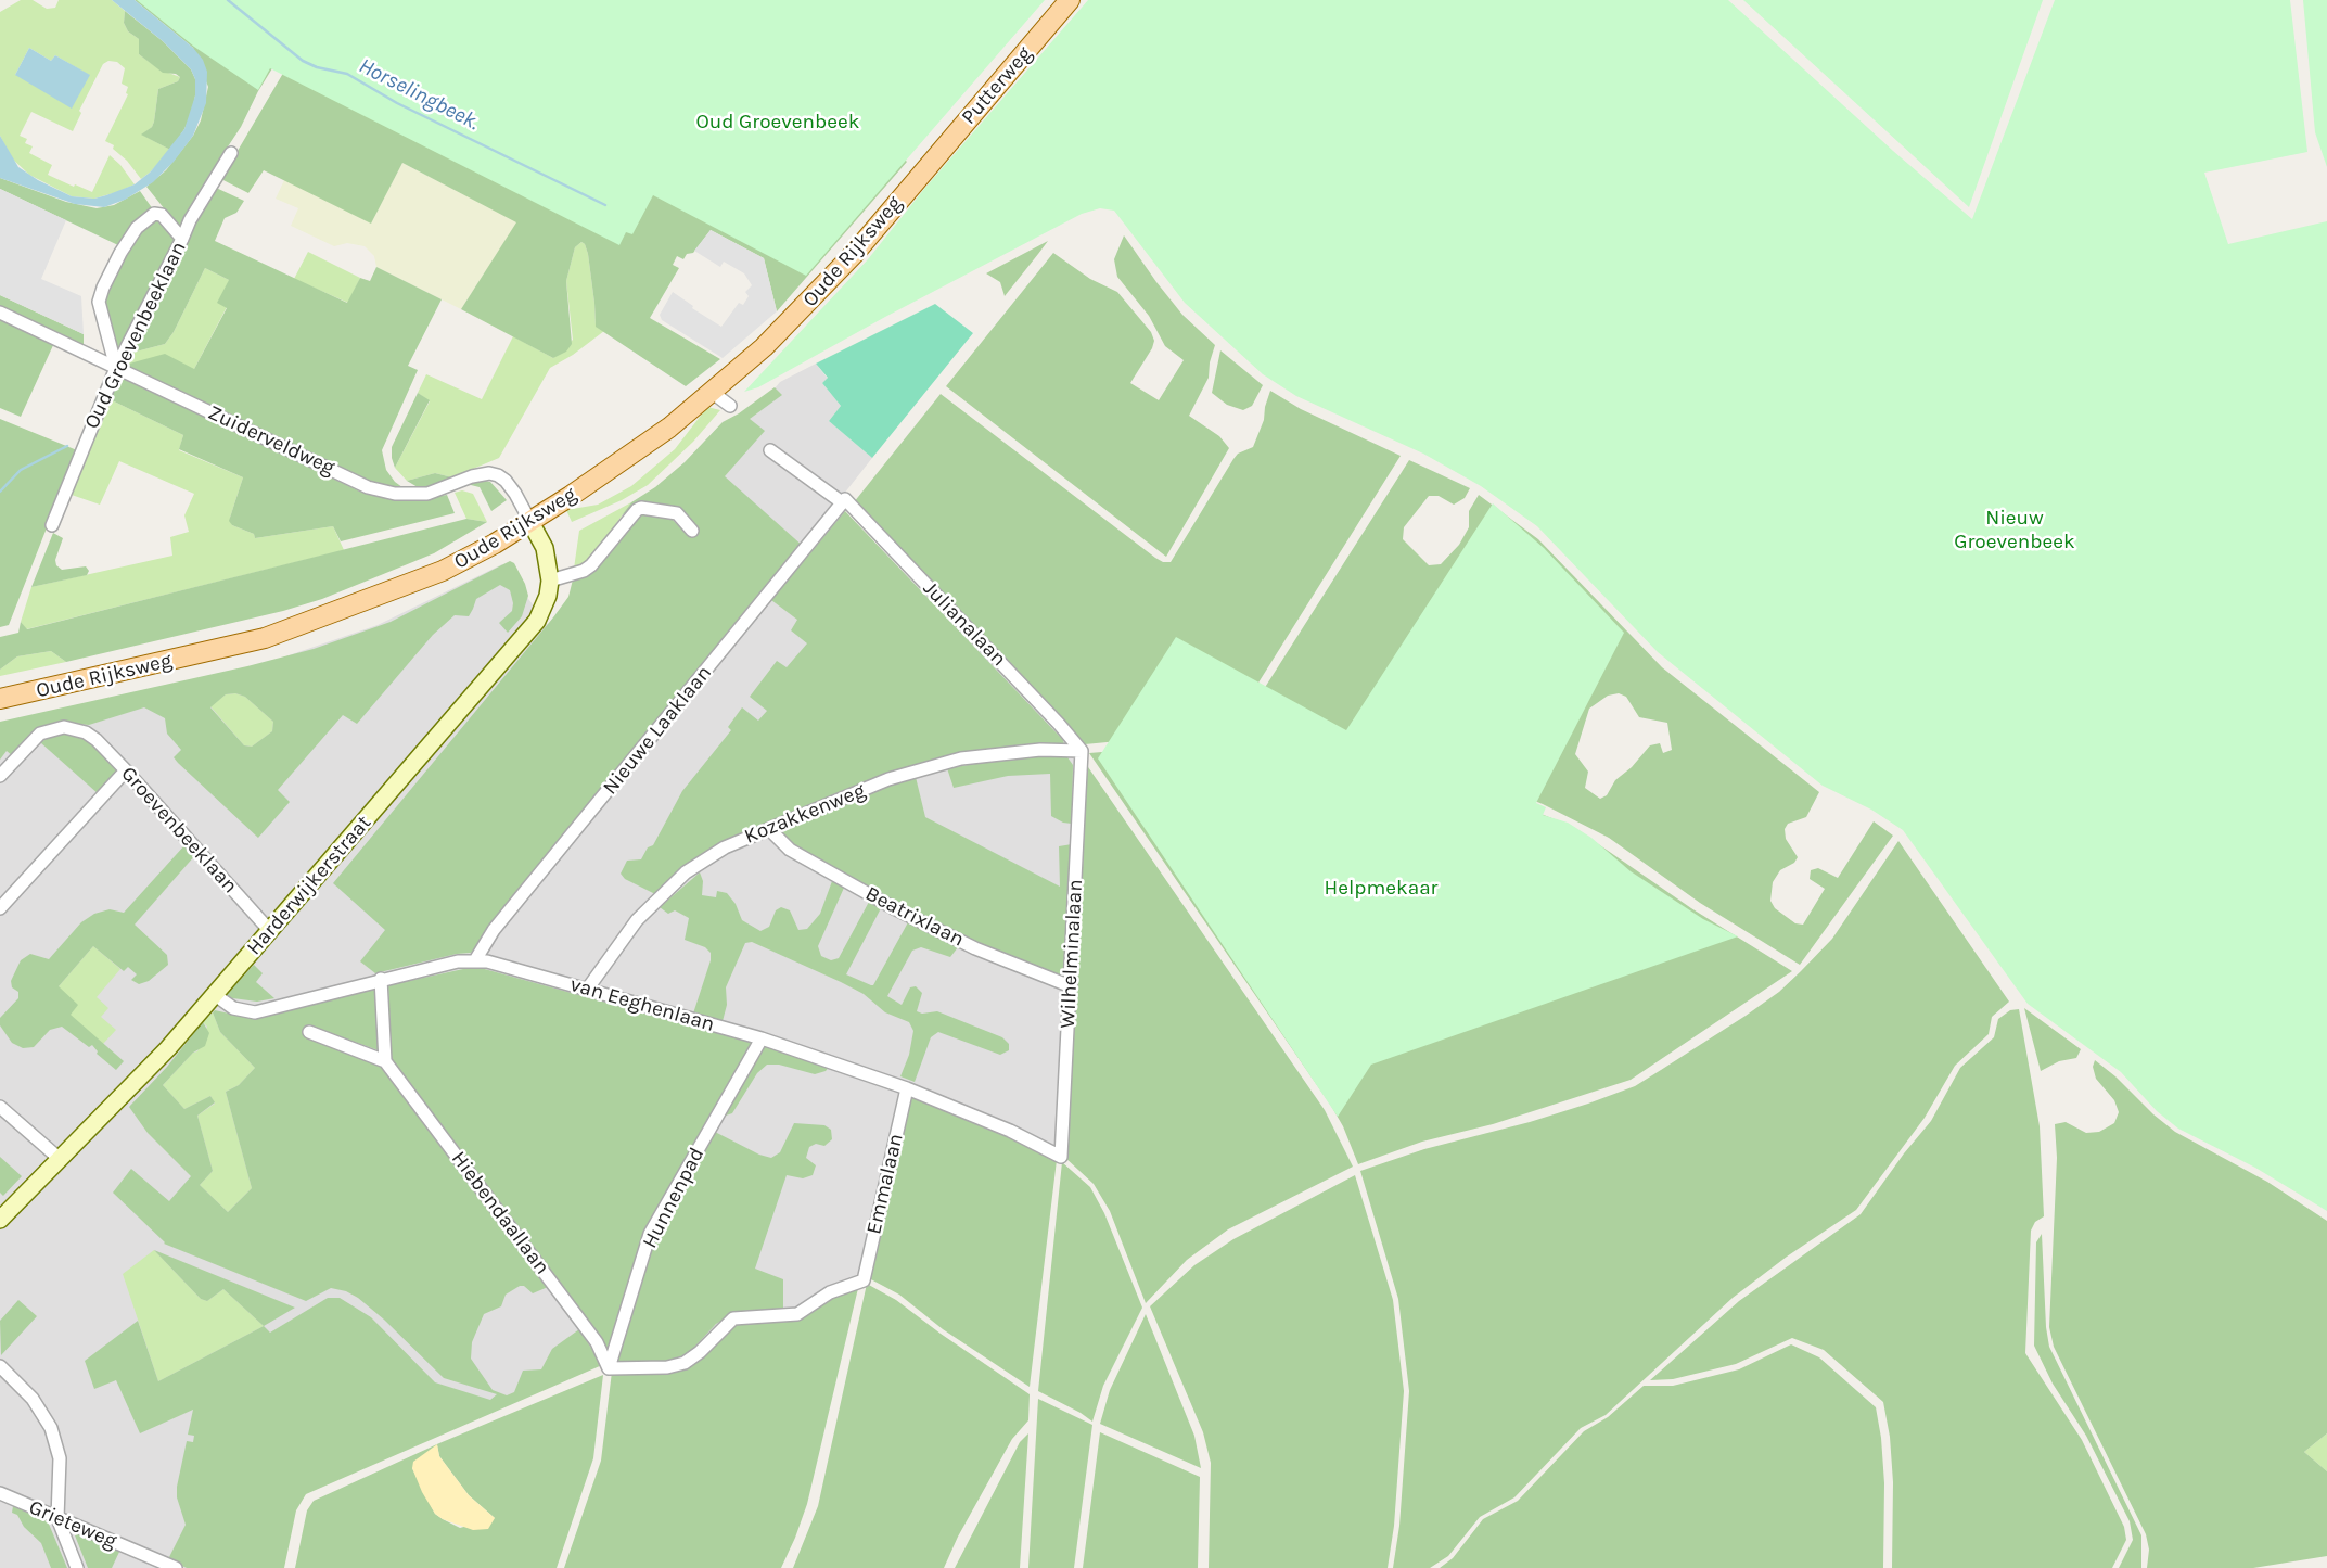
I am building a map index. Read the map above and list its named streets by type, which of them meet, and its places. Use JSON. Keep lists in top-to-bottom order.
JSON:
{
  "streets": {
    "main road": ["Putterweg", "Oude Rijksweg", "Harderwijkerstraat"],
    "street": [
      "Oud Groevenbeeklaan",
      "Zuiderveldweg",
      "Julianalaan",
      "Nieuwe Laaklaan",
      "Kozakkenweg",
      "Groevenbeeklaan",
      "Beatrixlaan",
      "Wilhelminalaan",
      "van Eeghenlaan",
      "Emmalaan",
      "Hunnenpad",
      "Hiebendaallaan",
      "Grieteweg"
    ]
  },
  "crossings": [
    ["Putterweg", "Oude Rijksweg"],
    ["Oude Rijksweg", "Zuiderveldweg"],
    ["Oude Rijksweg", "Harderwijkerstraat"],
    ["Oud Groevenbeeklaan", "Zuiderveldweg"],
    ["Zuiderveldweg", "Harderwijkerstraat"],
    ["Julianalaan", "Nieuwe Laaklaan"],
    ["Julianalaan", "Kozakkenweg"],
    ["Julianalaan", "Wilhelminalaan"],
    ["Nieuwe Laaklaan", "van Eeghenlaan"],
    ["Kozakkenweg", "Beatrixlaan"],
    ["Kozakkenweg", "Wilhelminalaan"],
    ["Kozakkenweg", "van Eeghenlaan"],
    ["Groevenbeeklaan", "Harderwijkerstraat"],
    ["Harderwijkerstraat", "van Eeghenlaan"],
    ["Beatrixlaan", "Wilhelminalaan"],
    ["Wilhelminalaan", "van Eeghenlaan"],
    ["van Eeghenlaan", "Emmalaan"],
    ["van Eeghenlaan", "Hunnenpad"],
    ["Emmalaan", "Hunnenpad"],
    ["Emmalaan", "Hiebendaallaan"],
    ["Hunnenpad", "Hiebendaallaan"]
  ],
  "water": ["Horselingbeek."],
  "parks": ["Oud Groevenbeek", "Nieuw Groevenbeek", "Helpmekaar"]
}
